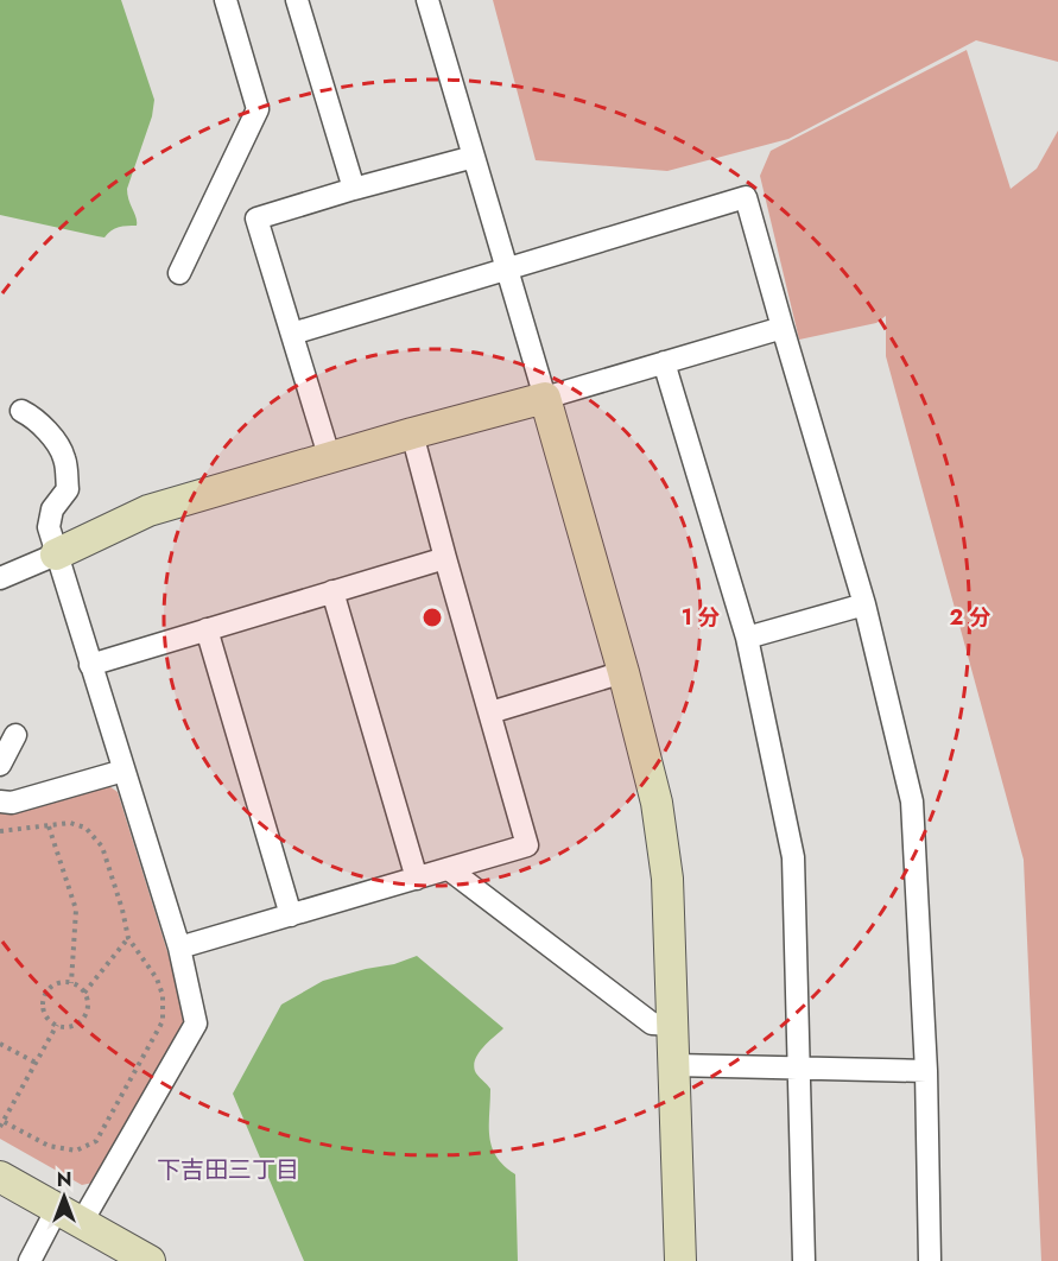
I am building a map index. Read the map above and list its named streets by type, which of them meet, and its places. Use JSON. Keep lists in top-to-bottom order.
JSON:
{
  "districts": ["下吉田三丁目"],
  "north": "top",
  "rings": ["1 分", "2 分"]
}
